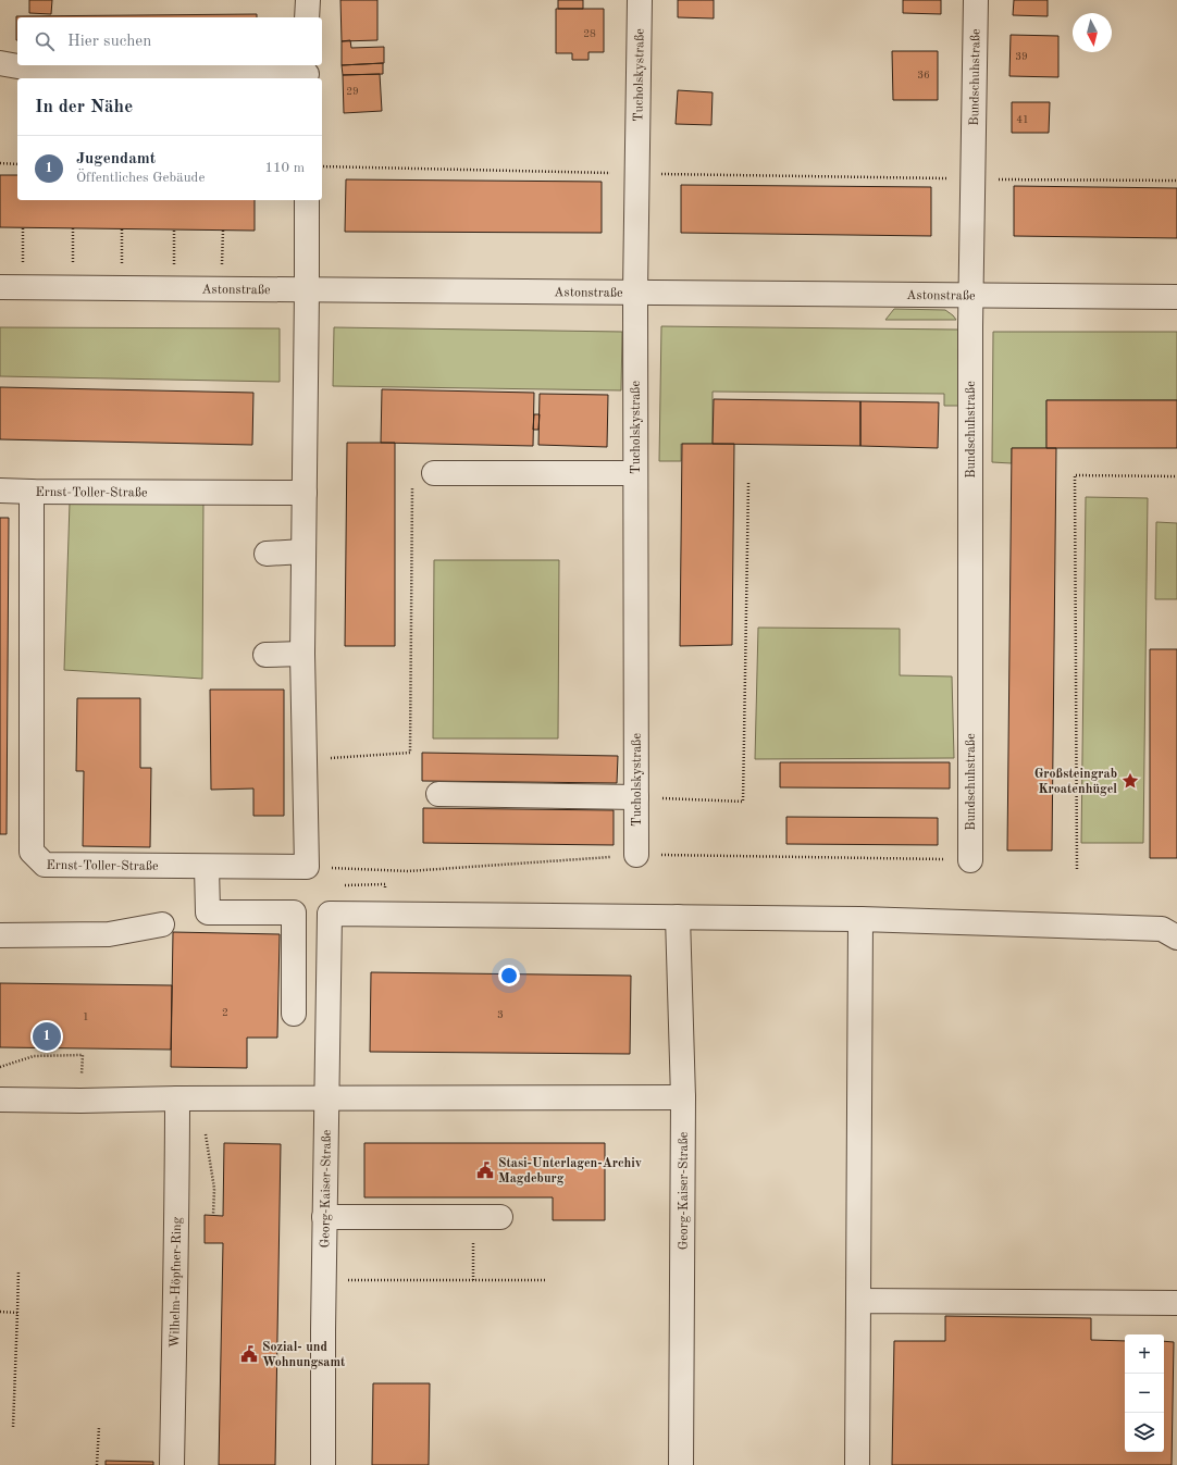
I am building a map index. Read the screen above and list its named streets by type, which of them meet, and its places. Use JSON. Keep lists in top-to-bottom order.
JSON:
{
  "streets": {
    "street": [
      "Tucholskystraße",
      "Bundschuhstraße",
      "Astonstraße",
      "Ernst-Toller-Straße",
      "Georg-Kaiser-Straße",
      "Wilhelm-Höpfner-Ring"
    ]
  },
  "crossings": [
    ["Tucholskystraße", "Astonstraße"],
    ["Bundschuhstraße", "Astonstraße"],
    ["Astonstraße", "Ernst-Toller-Straße"]
  ],
  "places": {
    "place": ["Großsteingrab Kroatenhügel"],
    "public building": ["Stasi-Unterlagen-Archiv Magdeburg", "Sozial- und Wohnungsamt"]
  },
  "house_numbers": [
    "28",
    "39",
    "36",
    "29",
    "41",
    "2",
    "3",
    "1"
  ],
  "north": "bottom",
  "page": {
    "search": "Hier suchen",
    "heading": "In der Nähe",
    "list": [
      {
        "mark": "1",
        "name": "Jugendamt",
        "note": "Öffentliches Gebäude",
        "value": "110 m"
      }
    ],
    "pins": "1",
    "map_buttons": ["+", "−"]
  }
}
